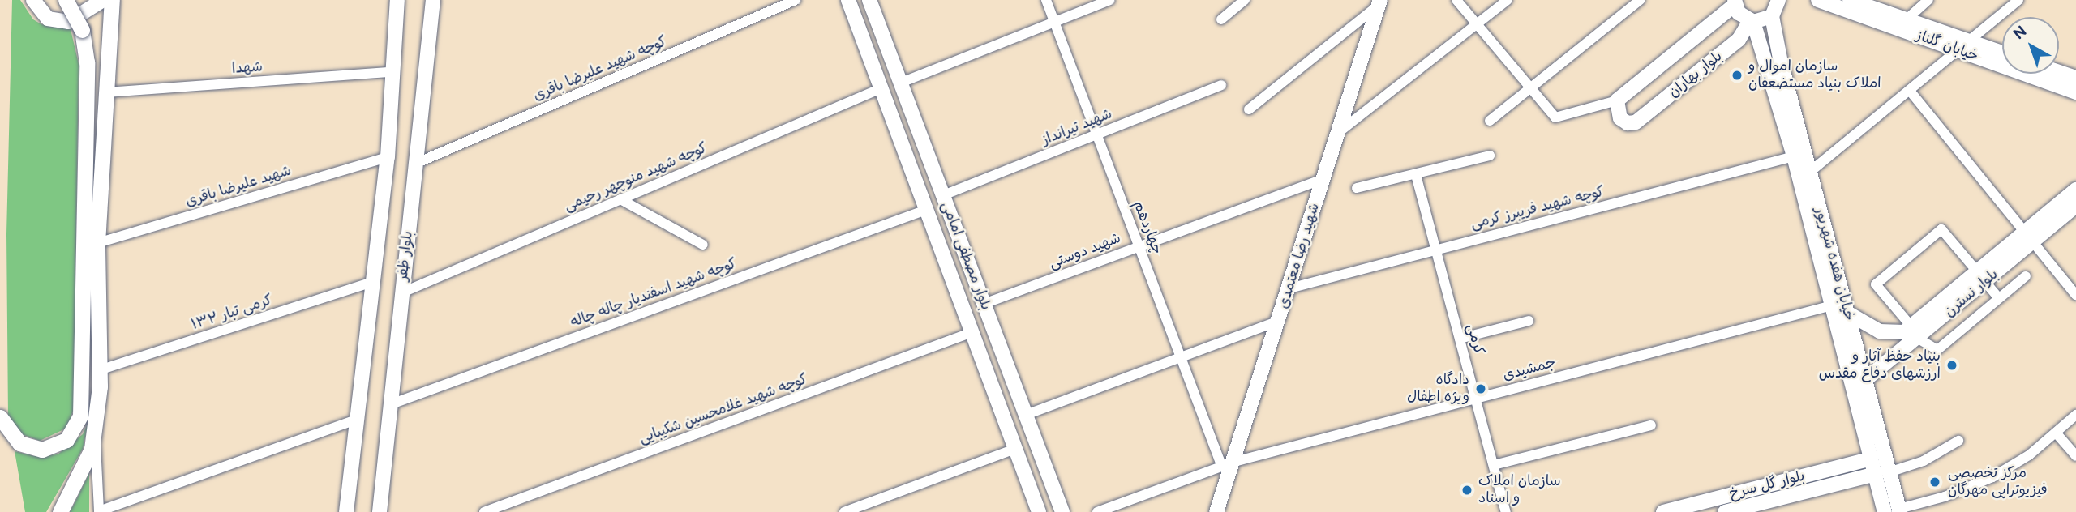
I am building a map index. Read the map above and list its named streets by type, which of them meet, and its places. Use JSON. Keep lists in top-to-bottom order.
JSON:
{
  "streets": {
    "street": [
      "خیابان گلناز",
      "شهدا",
      "کوچه شهید علیرضا باقری",
      "بلوار بهاران",
      "شهید تیرانداز",
      "کوچه شهید منوچهر رحیمی",
      "شهید علیرضا باقری",
      "کوچه شهید فریبرز کرمی",
      "چهاردهم",
      "شهید دوستی",
      "بلوار ظفر",
      "بلوار مصطفی امامی",
      "شهید رضا معتمدی",
      "خیابان هفده شهریور",
      "کوچه شهید اسفندیار چاله چاله",
      "بلوار نسترن",
      "کرمی تبار ۱۳۲",
      "کرمی",
      "جمشیدی",
      "کوچه شهید غلامحسین شکیبایی",
      "بلوار گل سرخ"
    ]
  },
  "crossings": [
    ["شهدا", "بلوار ظفر"],
    ["کوچه شهید علیرضا باقری", "بلوار ظفر"],
    ["بلوار بهاران", "خیابان هفده شهریور"],
    ["شهید تیرانداز", "چهاردهم"],
    ["شهید تیرانداز", "بلوار مصطفی امامی"],
    ["کوچه شهید منوچهر رحیمی", "بلوار ظفر"],
    ["کوچه شهید منوچهر رحیمی", "بلوار مصطفی امامی"],
    ["شهید علیرضا باقری", "بلوار ظفر"],
    ["کوچه شهید فریبرز کرمی", "شهید رضا معتمدی"],
    ["کوچه شهید فریبرز کرمی", "خیابان هفده شهریور"],
    ["کوچه شهید فریبرز کرمی", "کرمی"],
    ["چهاردهم", "شهید دوستی"],
    ["چهاردهم", "شهید رضا معتمدی"],
    ["چهاردهم", "جمشیدی"],
    ["شهید دوستی", "بلوار مصطفی امامی"],
    ["شهید دوستی", "شهید رضا معتمدی"],
    ["بلوار ظفر", "کوچه شهید اسفندیار چاله چاله"],
    ["بلوار ظفر", "کرمی تبار ۱۳۲"],
    ["بلوار مصطفی امامی", "کوچه شهید اسفندیار چاله چاله"],
    ["بلوار مصطفی امامی", "کوچه شهید غلامحسین شکیبایی"],
    ["شهید رضا معتمدی", "جمشیدی"],
    ["خیابان هفده شهریور", "بلوار نسترن"],
    ["خیابان هفده شهریور", "جمشیدی"],
    ["خیابان هفده شهریور", "بلوار گل سرخ"],
    ["کرمی", "جمشیدی"]
  ],
  "places": [
    "سازمان اموال و املاک بنیاد مستضعفان",
    "بنیاد حفظ آثار و ارزشهای دفاع مقدس",
    "دادگاه ویژه اطفال",
    "مرکز تخصصی فیزیوتراپی مهرگان",
    "سازمان املاک و اسناد"
  ],
  "north": "top left"
}
